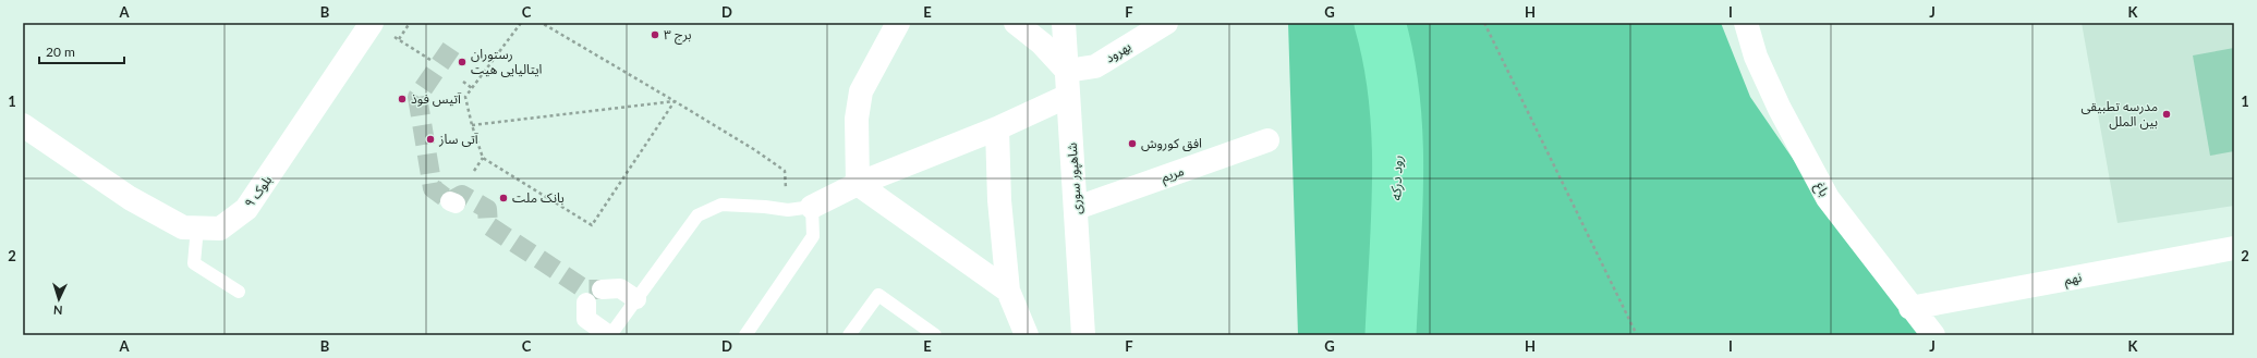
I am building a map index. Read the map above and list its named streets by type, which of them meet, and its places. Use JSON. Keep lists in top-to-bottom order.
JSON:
{
  "streets": {
    "street": [
      "بهرود",
      "مریم",
      "شاهپور سوری",
      "باغ",
      "بلوک ۹",
      "نهم"
    ]
  },
  "crossings": [
    ["بهرود", "شاهپور سوری"],
    ["مریم", "شاهپور سوری"],
    ["باغ", "نهم"]
  ],
  "water": ["رود درکه"],
  "places": [
    "برج ۳",
    "رستوران ایتالیایی هیت",
    "آتیس فوذ",
    "مدرسه تطبیقی بین الملل",
    "آتی ساز",
    "افق کوروش",
    "بانک ملت"
  ],
  "scale_bar": "20 m",
  "north": "bottom",
  "grid": {
    "columns": [
      "A",
      "B",
      "C",
      "D",
      "E",
      "F",
      "G",
      "H",
      "I",
      "J",
      "K"
    ],
    "rows": ["1", "2"]
  }
}
